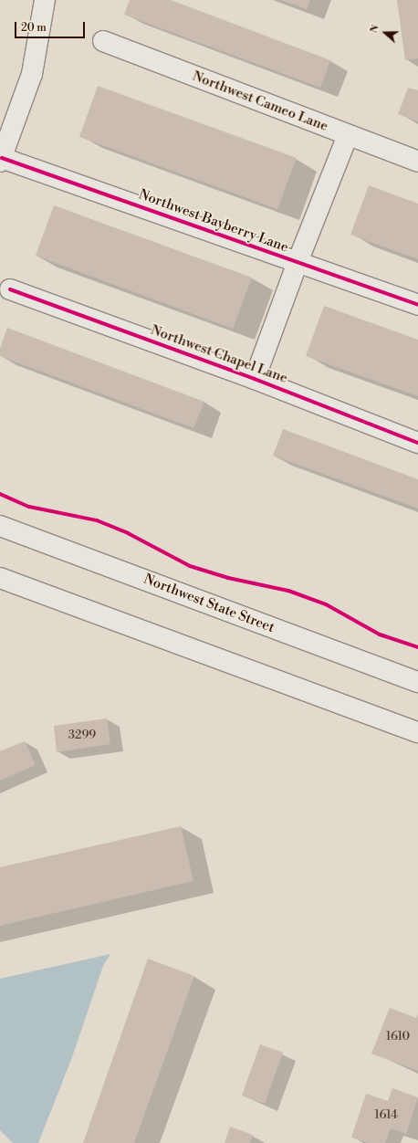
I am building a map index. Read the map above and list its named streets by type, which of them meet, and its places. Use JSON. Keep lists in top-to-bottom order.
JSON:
{
  "streets": {
    "street": [
      "Northwest Cameo Lane",
      "Northwest Bayberry Lane",
      "Northwest Chapel Lane",
      "Northwest State Street"
    ]
  },
  "house_numbers": ["3299", "1610", "1614"],
  "scale_bar": "20 m",
  "north": "left"
}
